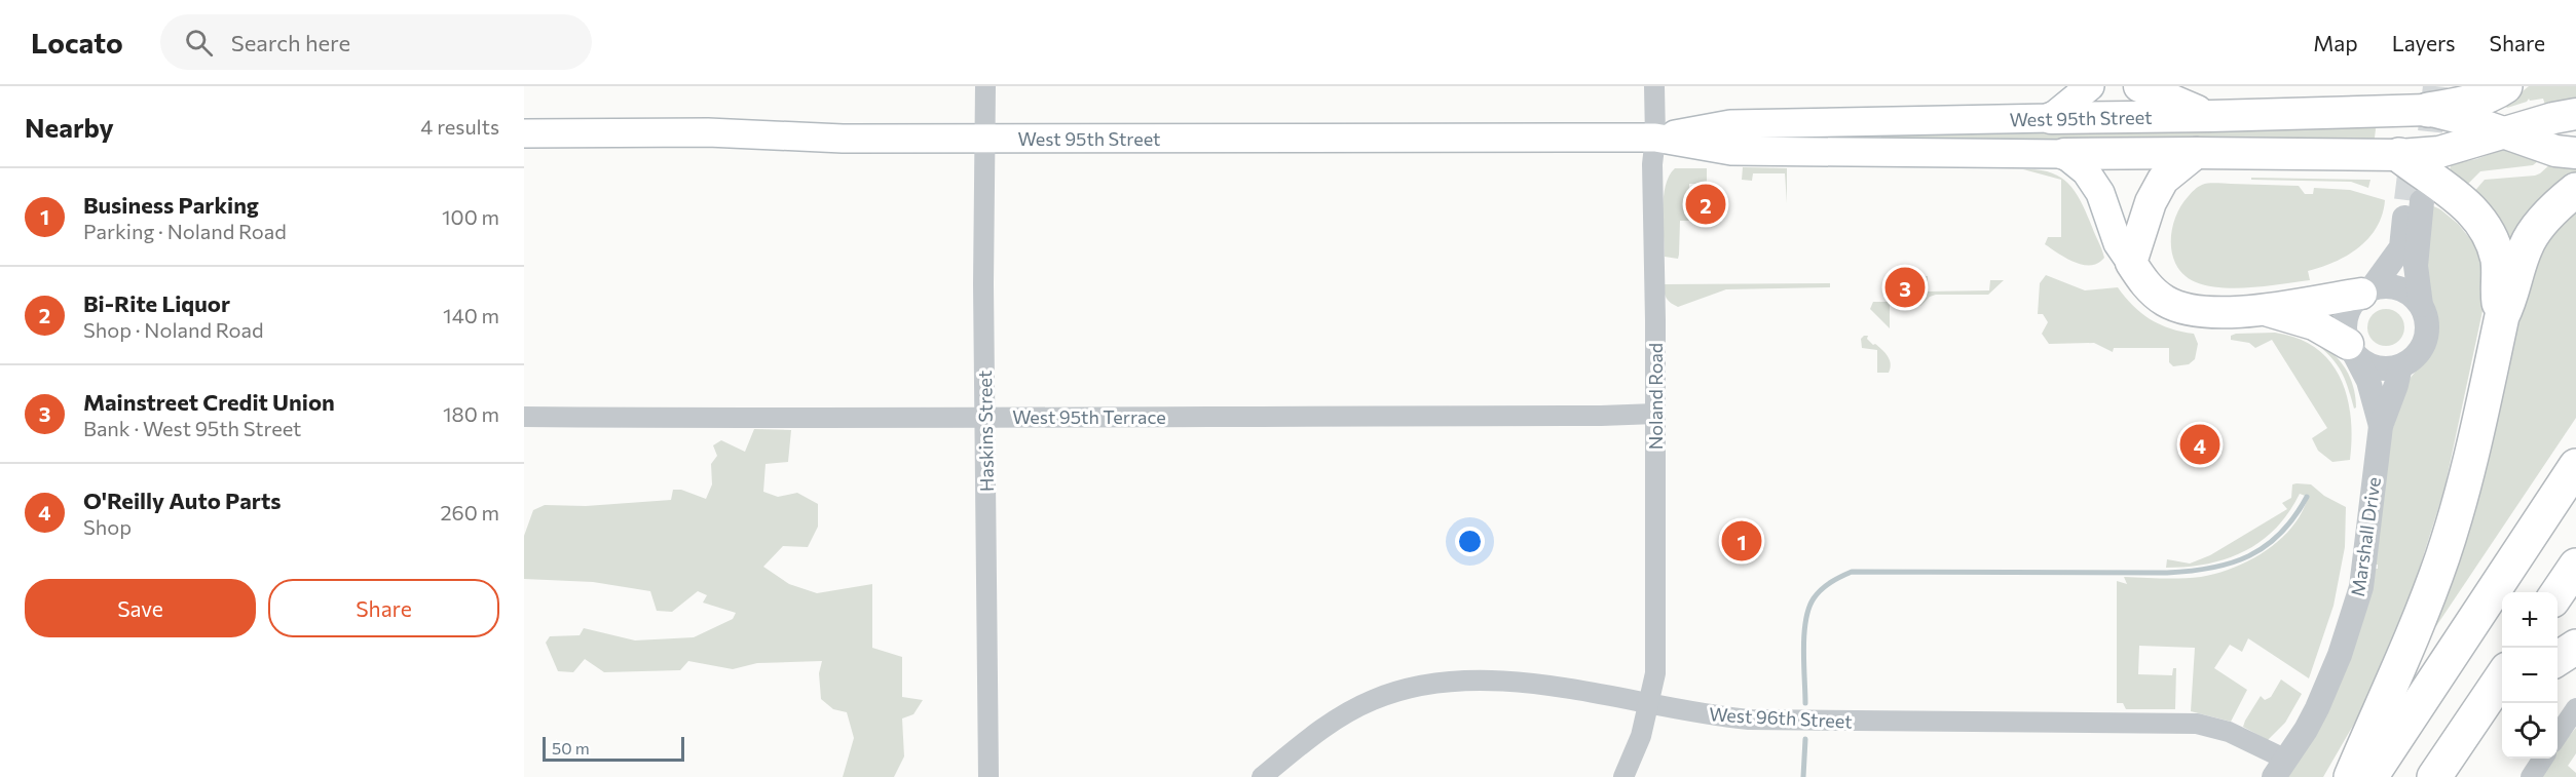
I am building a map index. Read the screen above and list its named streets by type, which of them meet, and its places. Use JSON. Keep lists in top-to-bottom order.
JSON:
{
  "streets": {
    "main road": ["West 95th Street"],
    "street": [
      "Noland Road",
      "West 95th Terrace",
      "Haskins Street",
      "Marshall Drive",
      "West 96th Street"
    ]
  },
  "crossings": [
    ["West 95th Street", "Noland Road"],
    ["West 95th Street", "Haskins Street"],
    ["Noland Road", "West 95th Terrace"],
    ["Noland Road", "West 96th Street"],
    ["West 95th Terrace", "Haskins Street"],
    ["Marshall Drive", "West 96th Street"]
  ],
  "scale_bar": "50 m",
  "page": {
    "header": "Locato",
    "search": "Search here",
    "nav": ["Map", "Layers", "Share"],
    "heading": ["Nearby", "4 results"],
    "list": [
      {
        "mark": "1",
        "name": "Business Parking",
        "note": "Parking · Noland Road",
        "value": "100 m"
      },
      {
        "mark": "2",
        "name": "Bi-Rite Liquor",
        "note": "Shop · Noland Road",
        "value": "140 m"
      },
      {
        "mark": "3",
        "name": "Mainstreet Credit Union",
        "note": "Bank · West 95th Street",
        "value": "180 m"
      },
      {
        "mark": "4",
        "name": "O'Reilly Auto Parts",
        "note": "Shop",
        "value": "260 m"
      }
    ],
    "pins": [
      "2",
      "3",
      "4",
      "1"
    ],
    "buttons": ["Save", "Share"],
    "map_buttons": ["+", "−"],
    "scale": "50 m"
  }
}
